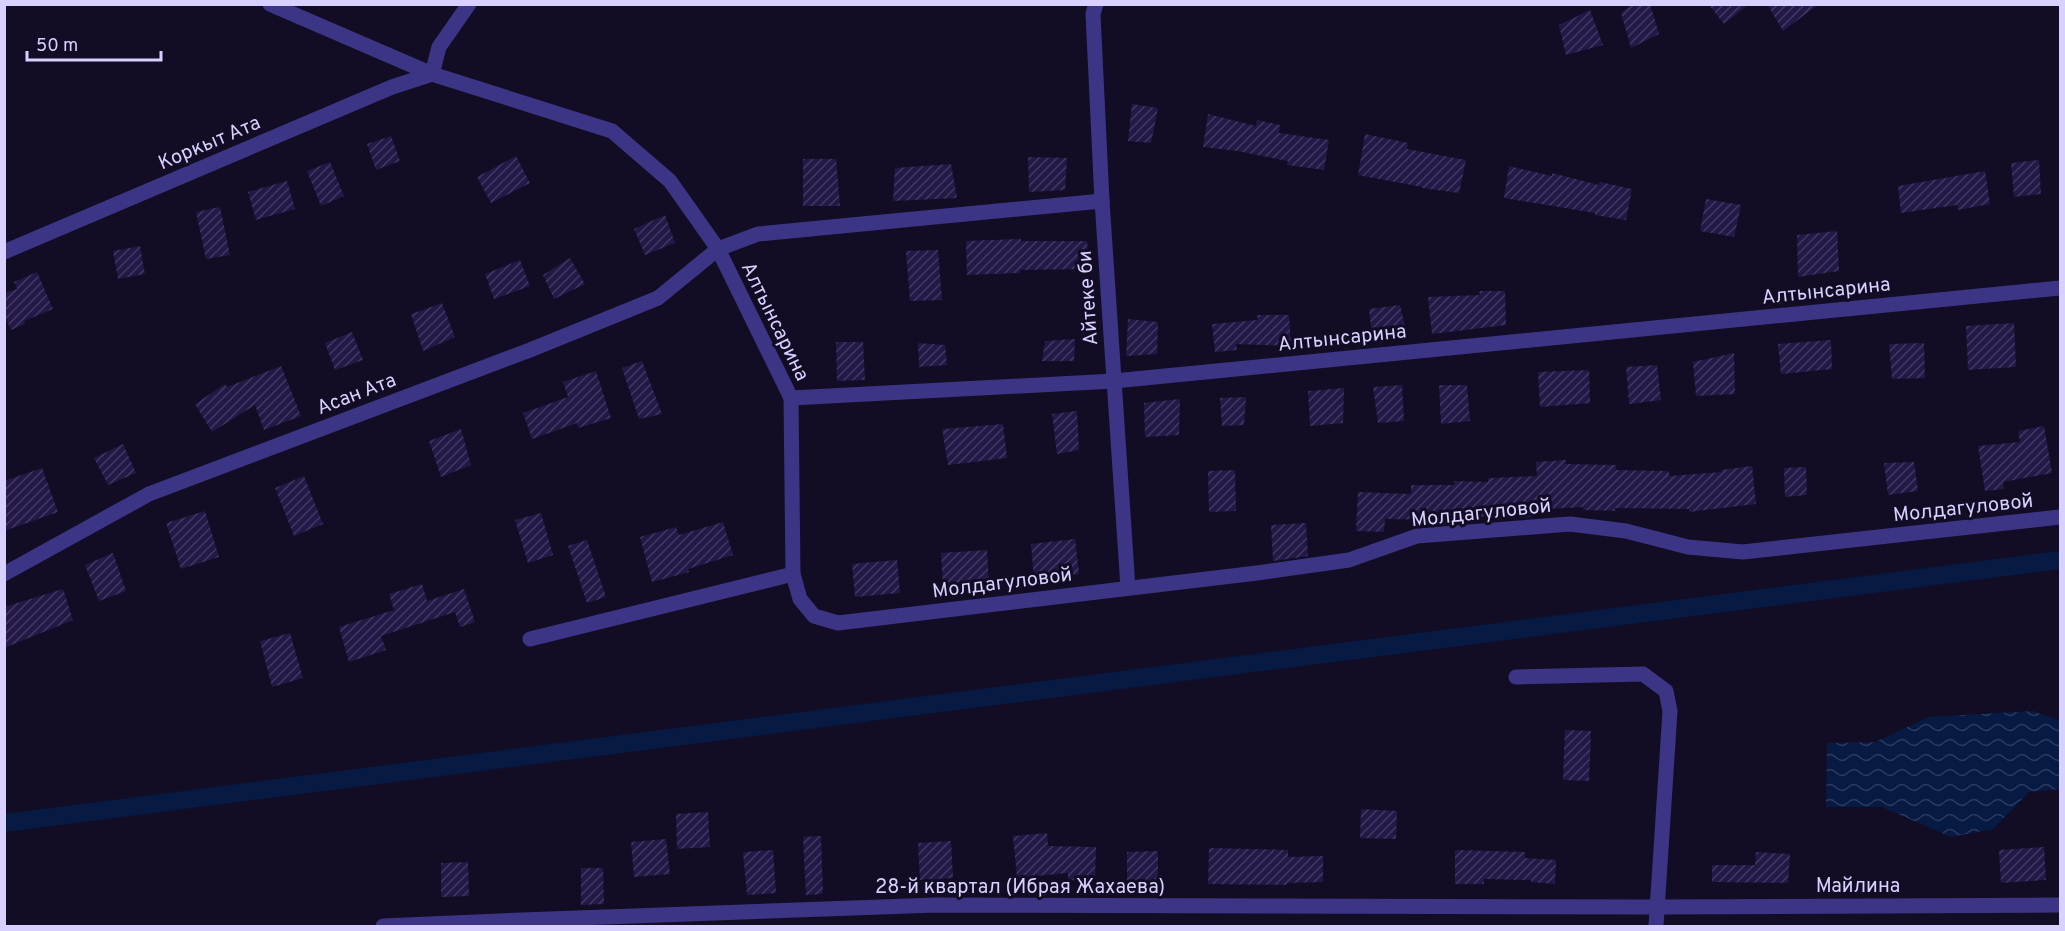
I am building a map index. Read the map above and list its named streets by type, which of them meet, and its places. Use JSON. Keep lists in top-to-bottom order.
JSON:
{
  "streets": {
    "street": [
      "Коркыт Ата",
      "Алтынсарина",
      "Айтеке би",
      "Асан Ата",
      "Молдагуловой",
      "Майлина",
      "28-й квартал (Ибрая Жахаева)"
    ]
  },
  "crossings": [
    ["Коркыт Ата", "Алтынсарина"],
    ["Алтынсарина", "Айтеке би"],
    ["Алтынсарина", "Асан Ата"],
    ["Алтынсарина", "Молдагуловой"],
    ["Айтеке би", "Молдагуловой"],
    ["Майлина", "28-й квартал (Ибрая Жахаева)"]
  ],
  "scale_bar": "50 m"
}
